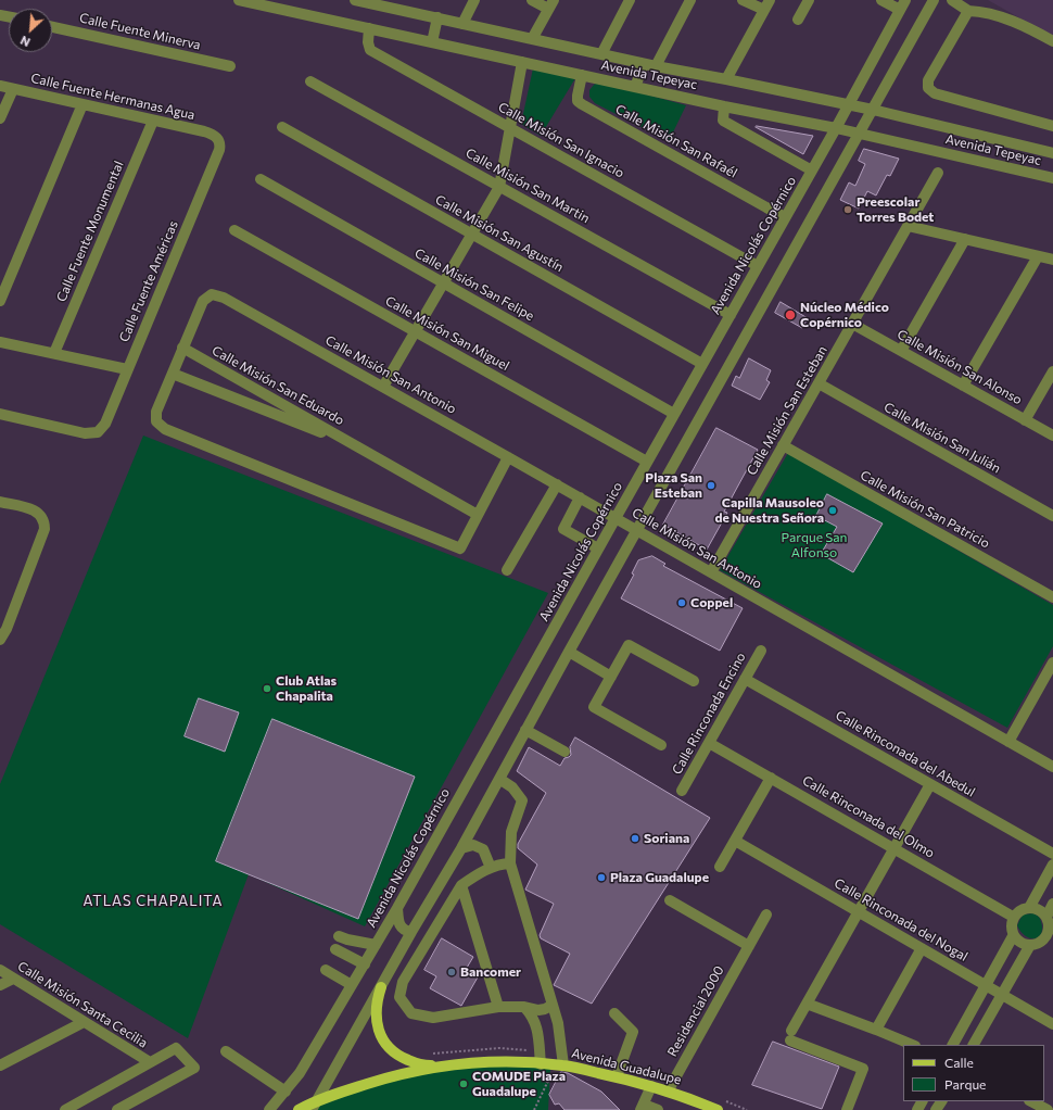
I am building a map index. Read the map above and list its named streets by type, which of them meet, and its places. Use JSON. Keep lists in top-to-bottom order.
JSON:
{
  "streets": {
    "main road": ["Avenida Guadalupe"],
    "street": [
      "Calle Fuente Minerva",
      "Avenida Tepeyac",
      "Calle Fuente Hermanas Agua",
      "Calle Misión San Ignacio",
      "Calle Misión San Rafaél",
      "Calle Misión San Martin",
      "Calle Fuente Monumental",
      "Calle Misión San Agustín",
      "Avenida Nicolás Copérnico",
      "Calle Fuente Américas",
      "Calle Misión San Felipe",
      "Calle Misión San Miguel",
      "Calle Misión San Alonso",
      "Calle Misión San Antonio",
      "Calle Misión San Eduardo",
      "Calle Misión San Esteban",
      "Calle Misión San Julián",
      "Calle Misión San Patricio",
      "Calle Rinconada Encino",
      "Calle Rinconada del Abedul",
      "Calle Rinconada del Olmo",
      "Calle Rinconada del Nogal",
      "Calle Misión Santa Cecilia",
      "Residencial 2000"
    ]
  },
  "crossings": [
    ["Avenida Tepeyac", "Calle Misión San Ignacio"],
    ["Avenida Tepeyac", "Calle Misión San Rafaél"],
    ["Avenida Tepeyac", "Avenida Nicolás Copérnico"],
    ["Calle Fuente Hermanas Agua", "Calle Fuente Monumental"],
    ["Calle Fuente Hermanas Agua", "Calle Fuente Américas"],
    ["Calle Misión San Ignacio", "Avenida Nicolás Copérnico"],
    ["Calle Misión San Rafaél", "Avenida Nicolás Copérnico"],
    ["Calle Misión San Martin", "Avenida Nicolás Copérnico"],
    ["Calle Misión San Agustín", "Avenida Nicolás Copérnico"],
    ["Avenida Nicolás Copérnico", "Calle Misión San Felipe"],
    ["Avenida Nicolás Copérnico", "Calle Misión San Miguel"],
    ["Avenida Nicolás Copérnico", "Calle Misión San Antonio"],
    ["Calle Misión San Alonso", "Calle Misión San Esteban"],
    ["Calle Misión San Antonio", "Calle Misión San Eduardo"],
    ["Calle Misión San Antonio", "Calle Misión San Esteban"],
    ["Calle Misión San Esteban", "Calle Misión San Julián"],
    ["Calle Misión San Esteban", "Calle Misión San Patricio"],
    ["Calle Rinconada Encino", "Calle Rinconada del Abedul"],
    ["Calle Rinconada Encino", "Calle Rinconada del Olmo"],
    ["Residencial 2000", "Avenida Guadalupe"]
  ],
  "districts": ["ATLAS CHAPALITA"],
  "parks": ["Parque San Alfonso"],
  "places": [
    "Preescolar Torres Bodet",
    "Núcleo Médico Copérnico",
    "Plaza San Esteban",
    "Capilla Mausoleo de Nuestra Señora",
    "Coppel",
    "Club Atlas Chapalita",
    "Soriana",
    "Plaza Guadalupe",
    "Bancomer",
    "COMUDE Plaza Guadalupe"
  ],
  "legend": ["Calle", "Parque"],
  "north": "bottom left"
}
